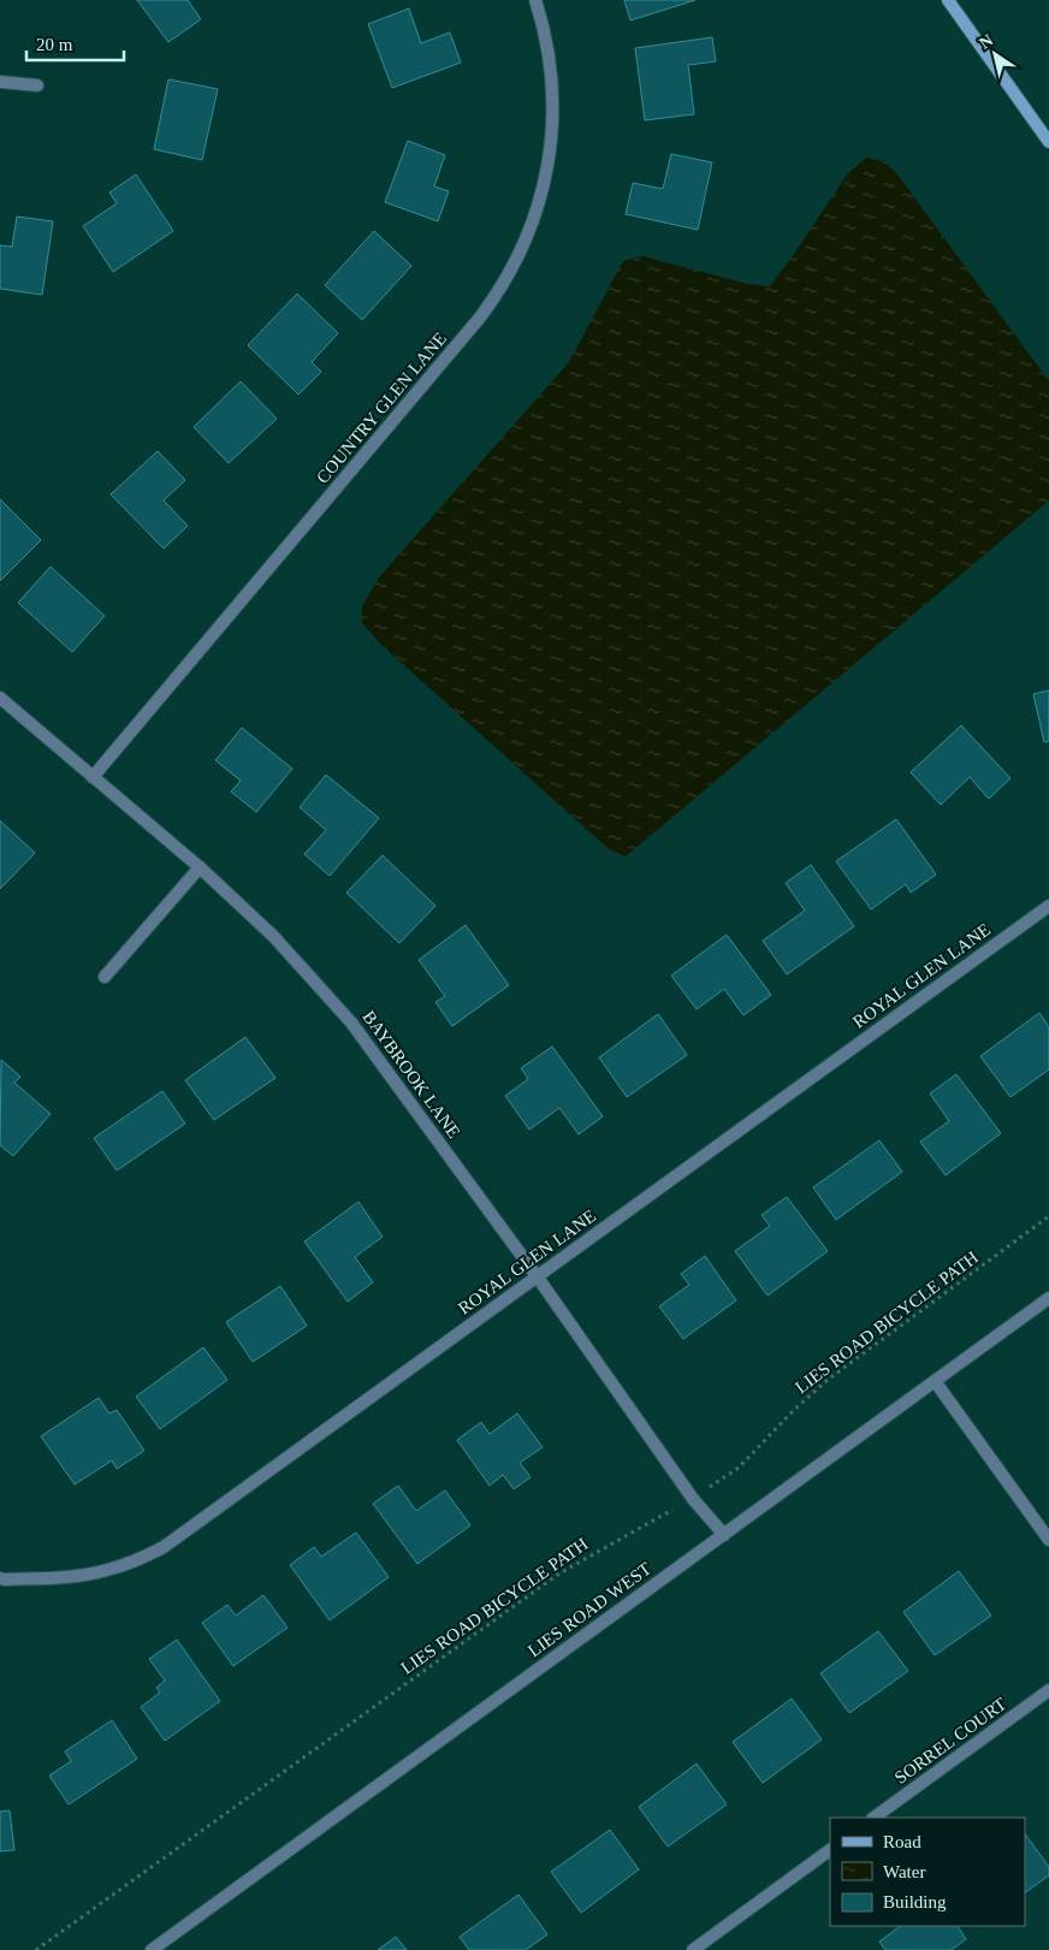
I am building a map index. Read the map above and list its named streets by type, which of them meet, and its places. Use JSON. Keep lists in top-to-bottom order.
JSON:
{
  "streets": {
    "street": [
      "COUNTRY GLEN LANE",
      "ROYAL GLEN LANE",
      "BAYBROOK LANE",
      "LIES ROAD WEST",
      "SORREL COURT"
    ],
    "path": ["LIES ROAD BICYCLE PATH"]
  },
  "crossings": [
    ["COUNTRY GLEN LANE", "BAYBROOK LANE"],
    ["ROYAL GLEN LANE", "BAYBROOK LANE"],
    ["BAYBROOK LANE", "LIES ROAD BICYCLE PATH"],
    ["BAYBROOK LANE", "LIES ROAD WEST"]
  ],
  "legend": ["Road", "Water", "Building"],
  "scale_bar": "20 m",
  "north": "top left"
}
